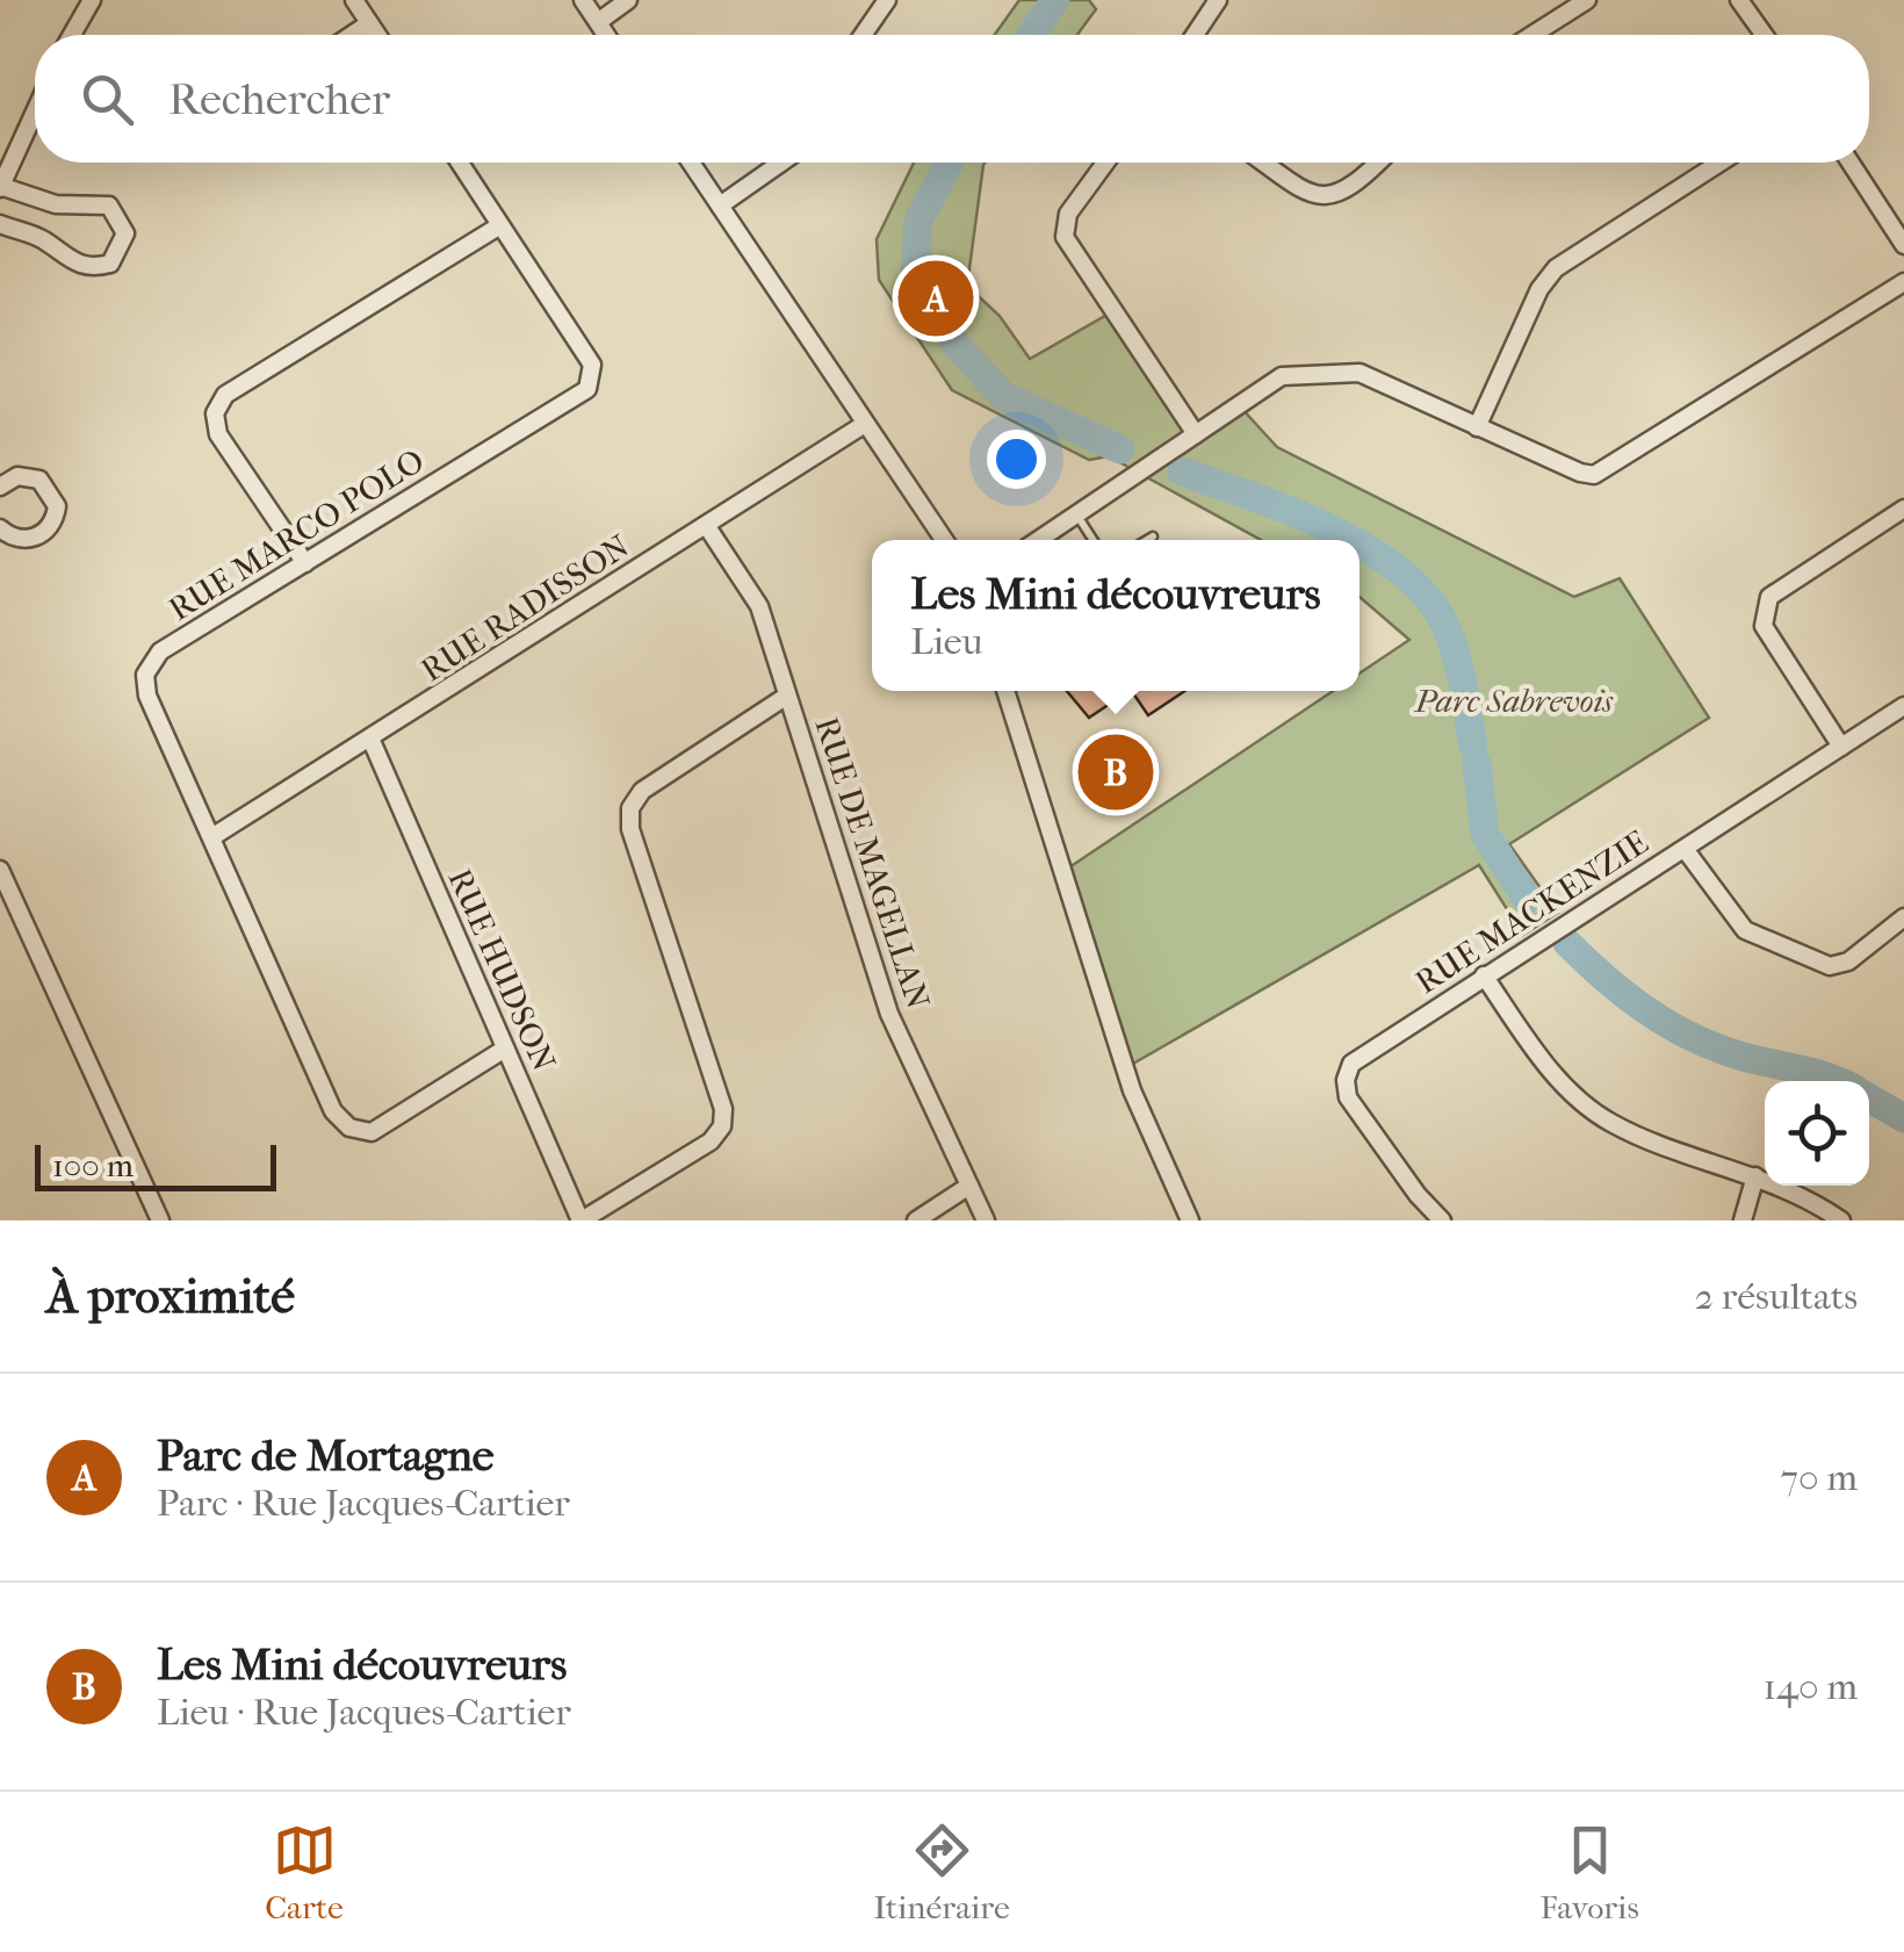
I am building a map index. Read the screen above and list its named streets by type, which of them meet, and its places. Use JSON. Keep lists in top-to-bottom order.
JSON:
{
  "streets": {
    "street": [
      "RUE MARCO POLO",
      "RUE RADISSON",
      "RUE DE MAGELLAN",
      "RUE MACKENZIE",
      "RUE HUDSON"
    ]
  },
  "crossings": [
    ["RUE MARCO POLO", "RUE RADISSON"],
    ["RUE MARCO POLO", "RUE HUDSON"],
    ["RUE RADISSON", "RUE DE MAGELLAN"],
    ["RUE RADISSON", "RUE HUDSON"]
  ],
  "parks": ["Parc Sabrevois"],
  "scale_bar": "100 m",
  "page": {
    "search": "Rechercher",
    "pins": ["A", "B"],
    "popup": ["Les Mini découvreurs", "Lieu"],
    "scale": "100 m",
    "heading": ["À proximité", "2 résultats"],
    "list": [
      {
        "mark": "A",
        "name": "Parc de Mortagne",
        "note": "Parc · Rue Jacques-Cartier",
        "value": "70 m"
      },
      {
        "mark": "B",
        "name": "Les Mini découvreurs",
        "note": "Lieu · Rue Jacques-Cartier",
        "value": "140 m"
      }
    ],
    "nav": ["Carte", "Itinéraire", "Favoris"]
  }
}
